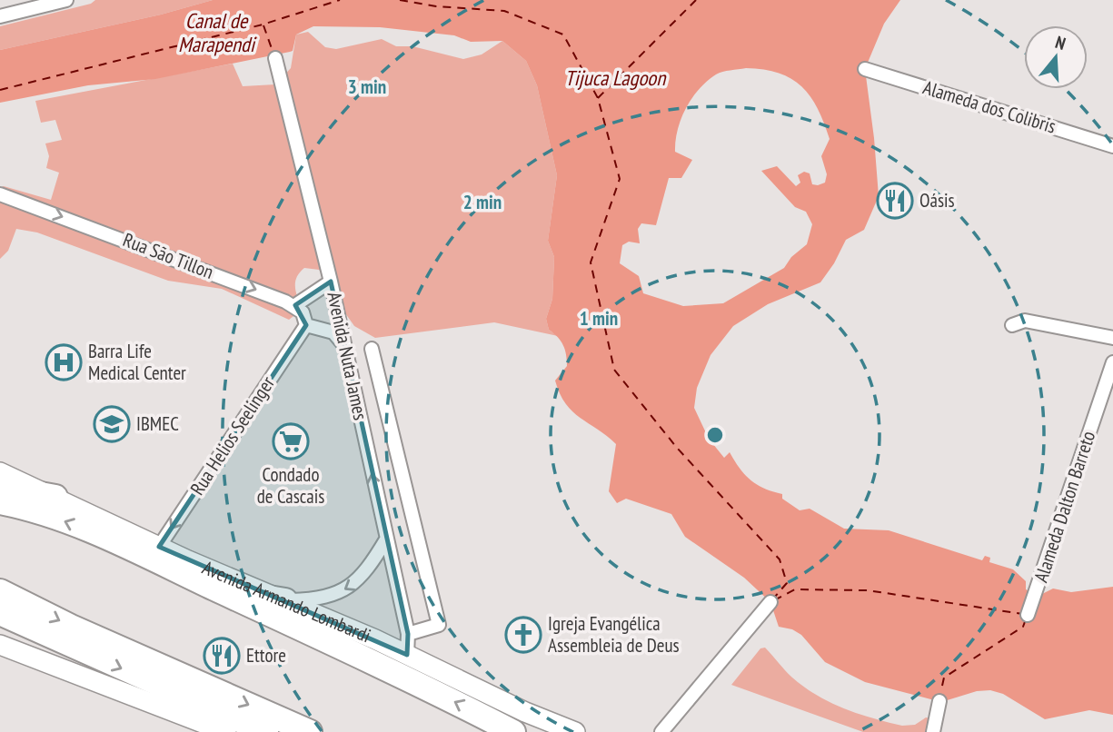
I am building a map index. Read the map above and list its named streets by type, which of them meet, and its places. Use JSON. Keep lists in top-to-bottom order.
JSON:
{
  "streets": {
    "highway": ["Avenida Armando Lombardi"],
    "street": [
      "Alameda dos Colibris",
      "Rua São Tillon",
      "Avenida Nuta James",
      "Rua Helios Seelinger",
      "Alameda Dalton Barreto"
    ]
  },
  "crossings": [
    ["Avenida Nuta James", "Avenida Armando Lombardi"],
    ["Rua Helios Seelinger", "Avenida Armando Lombardi"]
  ],
  "one_way": ["Rua São Tillon", "Rua Helios Seelinger"],
  "water": ["Canal de Marapendi", "Tijuca Lagoon"],
  "places": {
    "restaurant": ["Oásis", "Ettore"],
    "hospital": ["Barra Life Medical Center"],
    "school or university": ["IBMEC"],
    "supermarket": ["Condado de Cascais"],
    "church": ["Igreja Evangélica Assembleia de Deus"]
  },
  "north": "top",
  "rings": ["3 min", "2 min", "1 min"]
}
